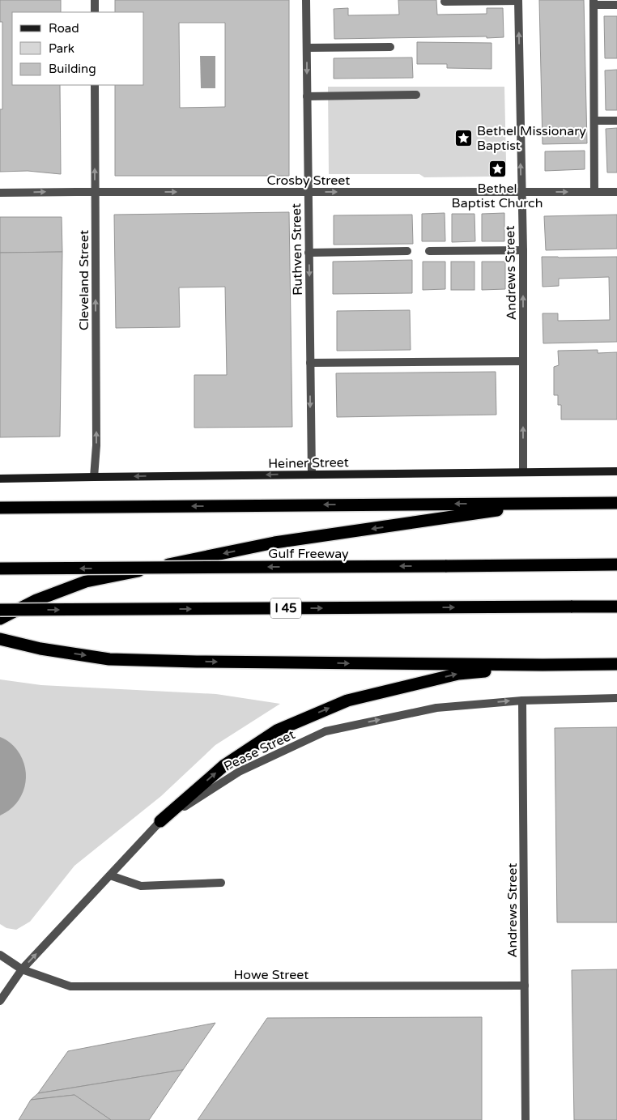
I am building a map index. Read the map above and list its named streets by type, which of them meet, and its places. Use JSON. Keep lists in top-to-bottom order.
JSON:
{
  "streets": {
    "highway": ["Gulf Freeway", "I 45"],
    "main road": ["Heiner Street"],
    "street": [
      "Crosby Street",
      "Ruthven Street",
      "Andrews Street",
      "Cleveland Street",
      "Pease Street",
      "Howe Street"
    ]
  },
  "crossings": [
    ["Crosby Street", "Ruthven Street"],
    ["Crosby Street", "Andrews Street"],
    ["Crosby Street", "Cleveland Street"],
    ["Ruthven Street", "Heiner Street"],
    ["Andrews Street", "Heiner Street"],
    ["Andrews Street", "Pease Street"],
    ["Andrews Street", "Howe Street"],
    ["Cleveland Street", "Heiner Street"],
    ["Pease Street", "Howe Street"]
  ],
  "one_way": [
    "Ruthven Street",
    "Andrews Street",
    "Cleveland Street",
    "Heiner Street",
    "Pease Street"
  ],
  "places": {
    "place": ["Bethel Missionary Baptist", "Bethel Baptist Church"]
  },
  "legend": ["Road", "Park", "Building"]
}
